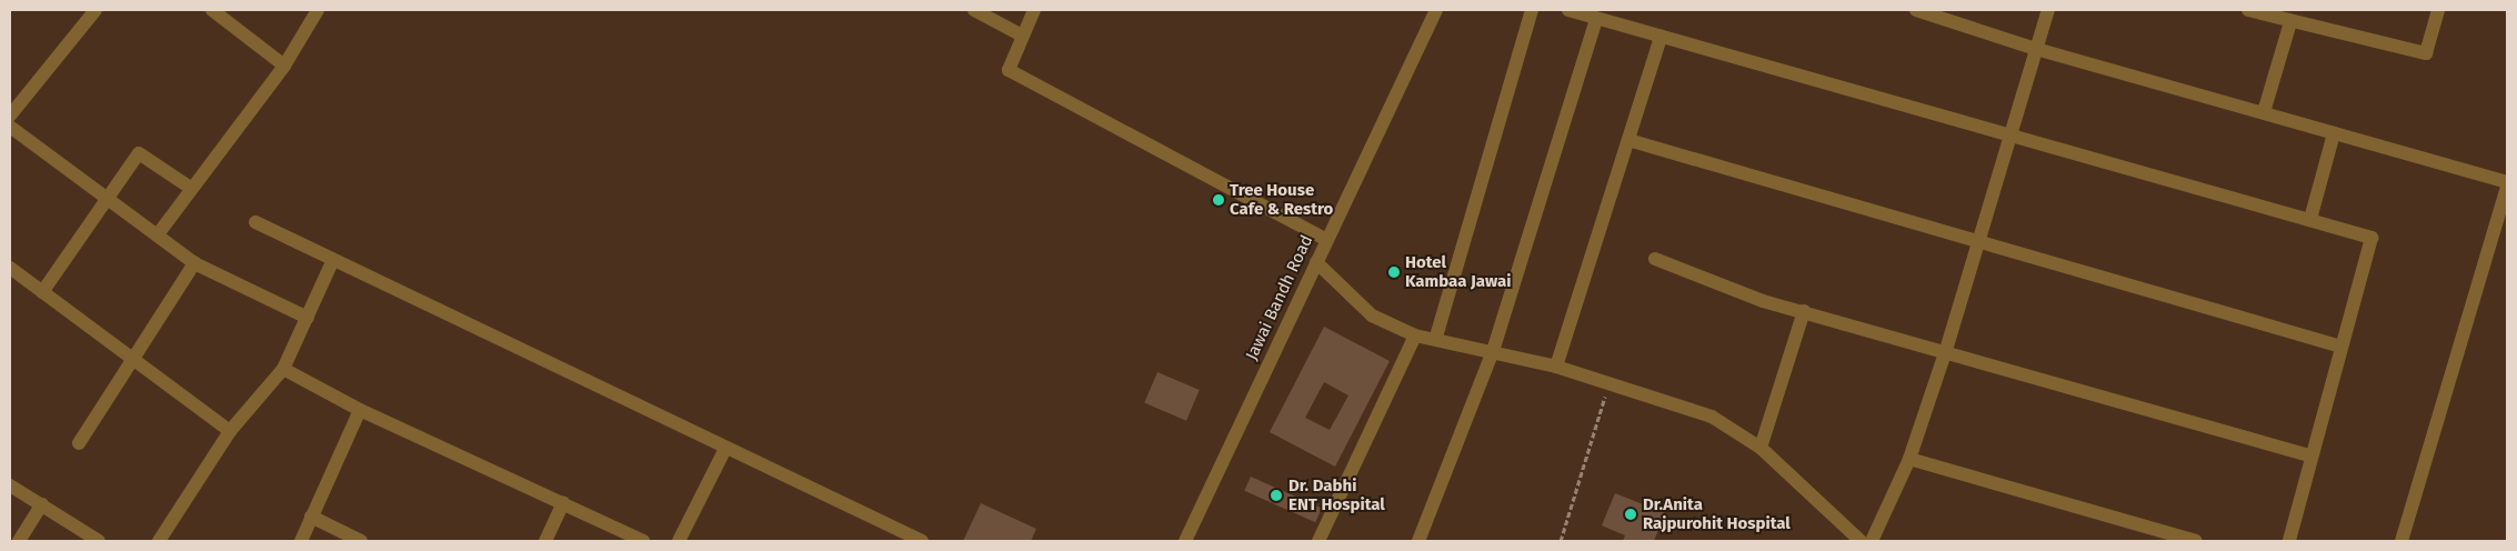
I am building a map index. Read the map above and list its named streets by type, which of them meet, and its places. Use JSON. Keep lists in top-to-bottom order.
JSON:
{
  "streets": {
    "street": ["Jawai Bandh Road"]
  },
  "places": [
    "Tree House Cafe & Restro",
    "Hotel Kambaa Jawai",
    "Dr. Dabhi ENT Hospital",
    "Dr.Anita Rajpurohit Hospital"
  ]
}
